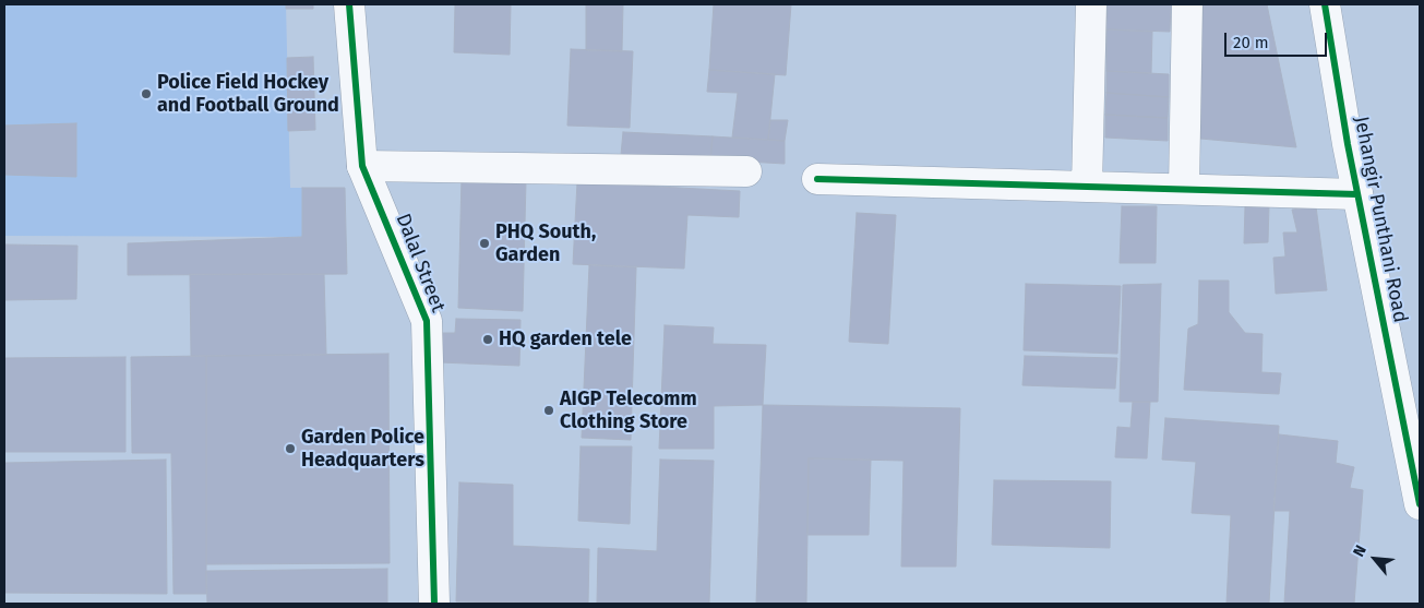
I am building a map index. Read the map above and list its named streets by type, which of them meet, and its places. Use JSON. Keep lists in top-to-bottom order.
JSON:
{
  "streets": {
    "street": ["Jehangir Punthani Road", "Dalal Street"]
  },
  "places": [
    "Police Field Hockey and Football Ground",
    "PHQ South, Garden",
    "HQ garden tele",
    "AIGP Telecomm Clothing Store",
    "Garden Police Headquarters"
  ],
  "scale_bar": "20 m",
  "north": "top left"
}
